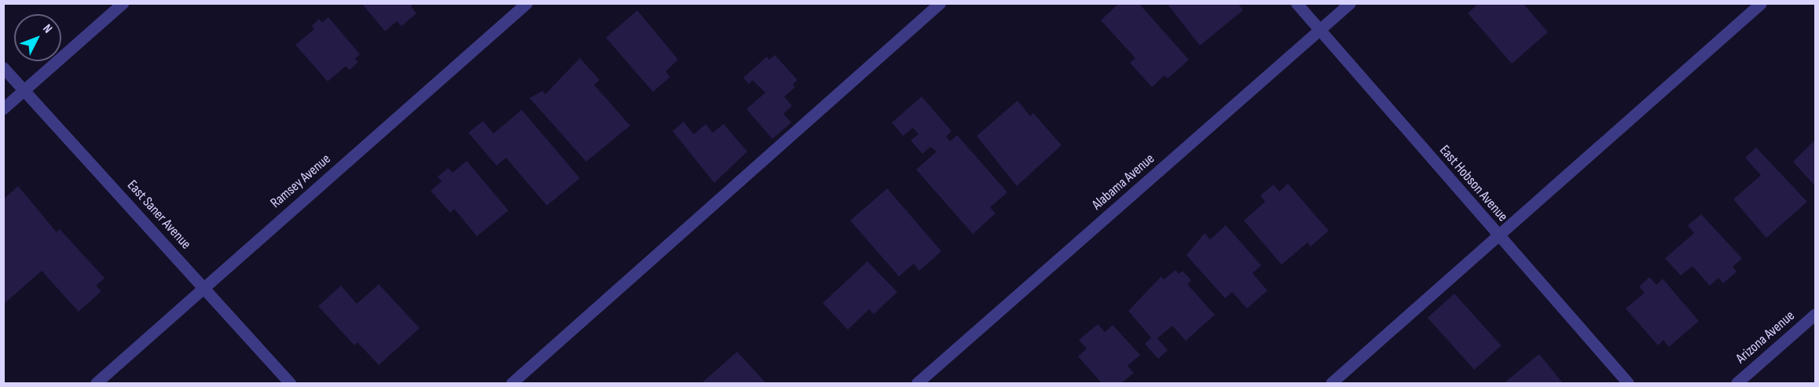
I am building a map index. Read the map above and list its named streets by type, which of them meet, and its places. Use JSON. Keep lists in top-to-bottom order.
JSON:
{
  "streets": {
    "street": [
      "Ramsey Avenue",
      "Alabama Avenue",
      "East Hobson Avenue",
      "East Saner Avenue",
      "Arizona Avenue"
    ]
  },
  "crossings": [
    ["Ramsey Avenue", "East Saner Avenue"],
    ["Alabama Avenue", "East Hobson Avenue"]
  ],
  "north": "top right"
}
